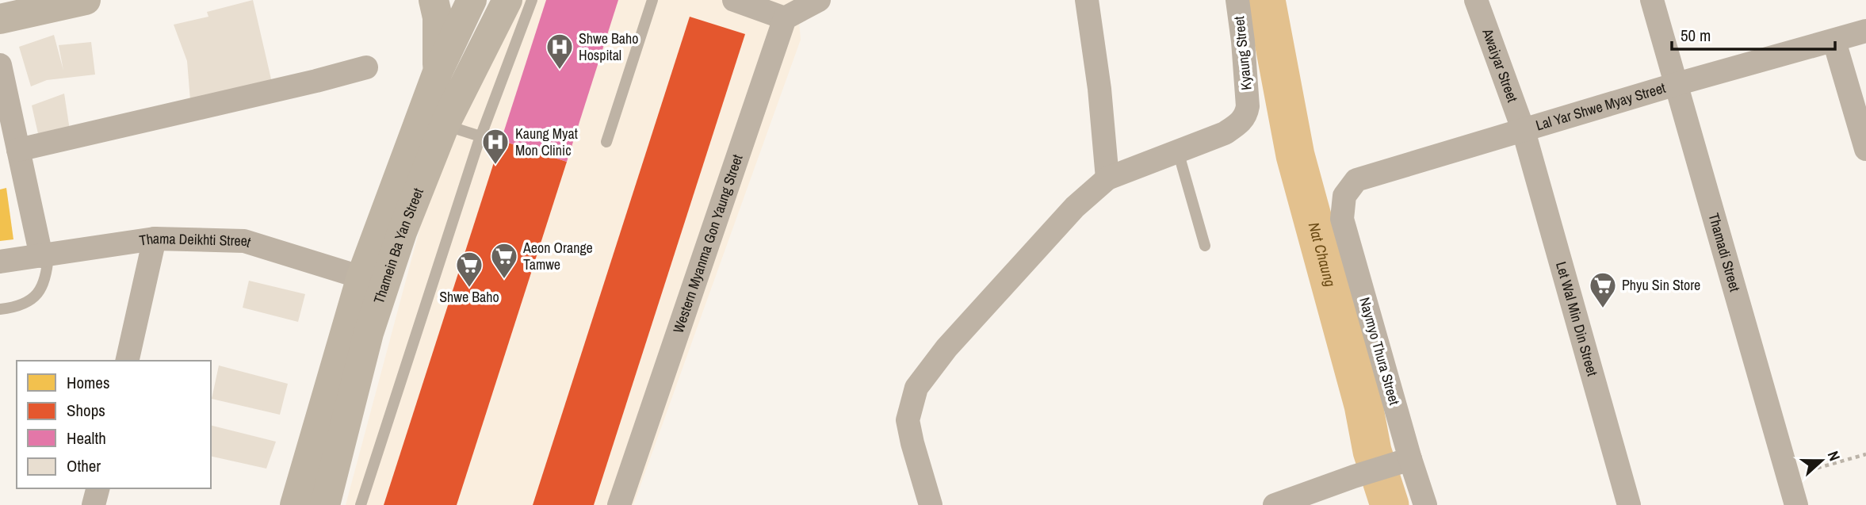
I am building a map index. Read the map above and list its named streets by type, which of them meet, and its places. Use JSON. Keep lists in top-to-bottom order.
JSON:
{
  "streets": {
    "main road": ["Thamein Ba Yan Street"],
    "street": [
      "Kyaung Street",
      "Awaiyar Street",
      "Lal Yar Shwe Myay Street",
      "Thama Deikhti Street",
      "Western Myanma Gon Yaung Street",
      "Thamadi Street",
      "Let Wal Min Din Street",
      "Naymyo Thura Street"
    ]
  },
  "crossings": [
    ["Awaiyar Street", "Lal Yar Shwe Myay Street"],
    ["Awaiyar Street", "Let Wal Min Din Street"],
    ["Lal Yar Shwe Myay Street", "Thamadi Street"],
    ["Lal Yar Shwe Myay Street", "Let Wal Min Din Street"],
    ["Lal Yar Shwe Myay Street", "Naymyo Thura Street"],
    ["Thama Deikhti Street", "Thamein Ba Yan Street"]
  ],
  "water": ["Nat Chaung"],
  "places": {
    "hospital": ["Shwe Baho Hospital", "Kaung Myat Mon Clinic"],
    "supermarket": ["Aeon Orange Tamwe", "Shwe Baho", "Phyu Sin Store"]
  },
  "legend": [
    "Homes",
    "Shops",
    "Health",
    "Other"
  ],
  "scale_bar": "50 m",
  "north": "right"
}
